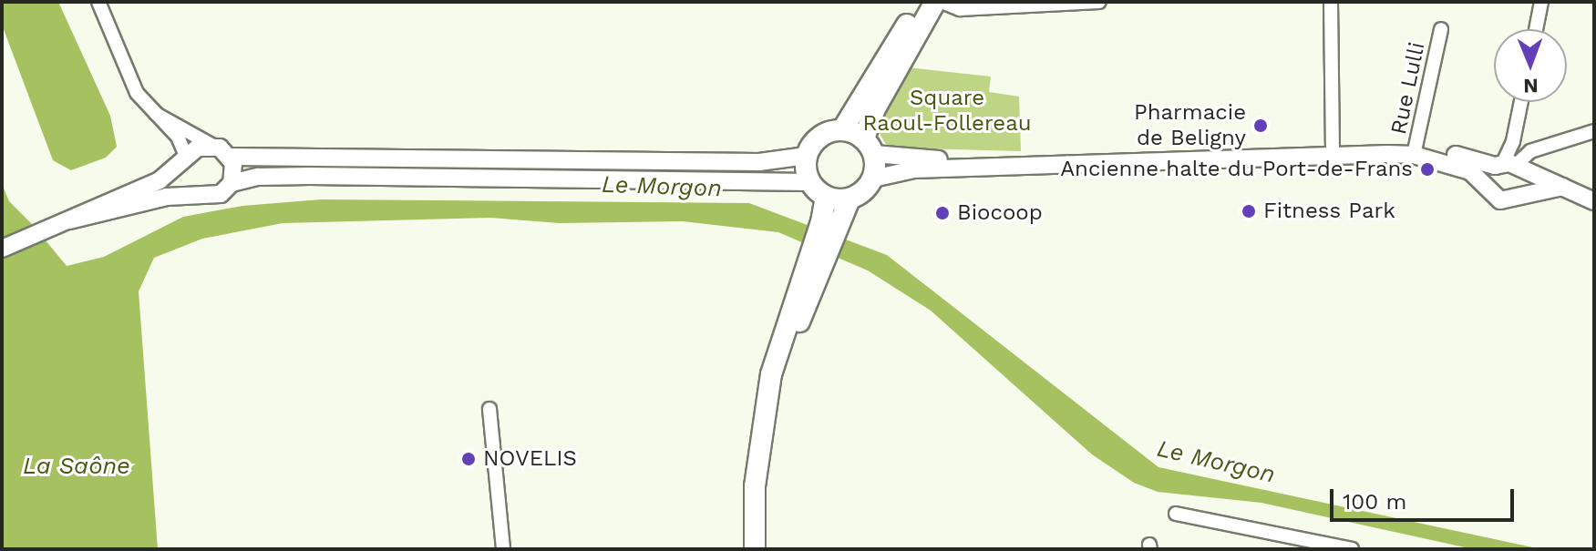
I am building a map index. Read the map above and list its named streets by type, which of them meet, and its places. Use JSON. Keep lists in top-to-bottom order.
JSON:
{
  "streets": {
    "street": ["Rue Lulli"]
  },
  "water": ["Le Morgon", "La Saône"],
  "parks": ["Square Raoul-Follereau"],
  "places": [
    "Pharmacie de Beligny",
    "Ancienne halte du Port-de-Frans",
    "Fitness Park",
    "Biocoop",
    "NOVELIS"
  ],
  "scale_bar": "100 m",
  "north": "bottom"
}
